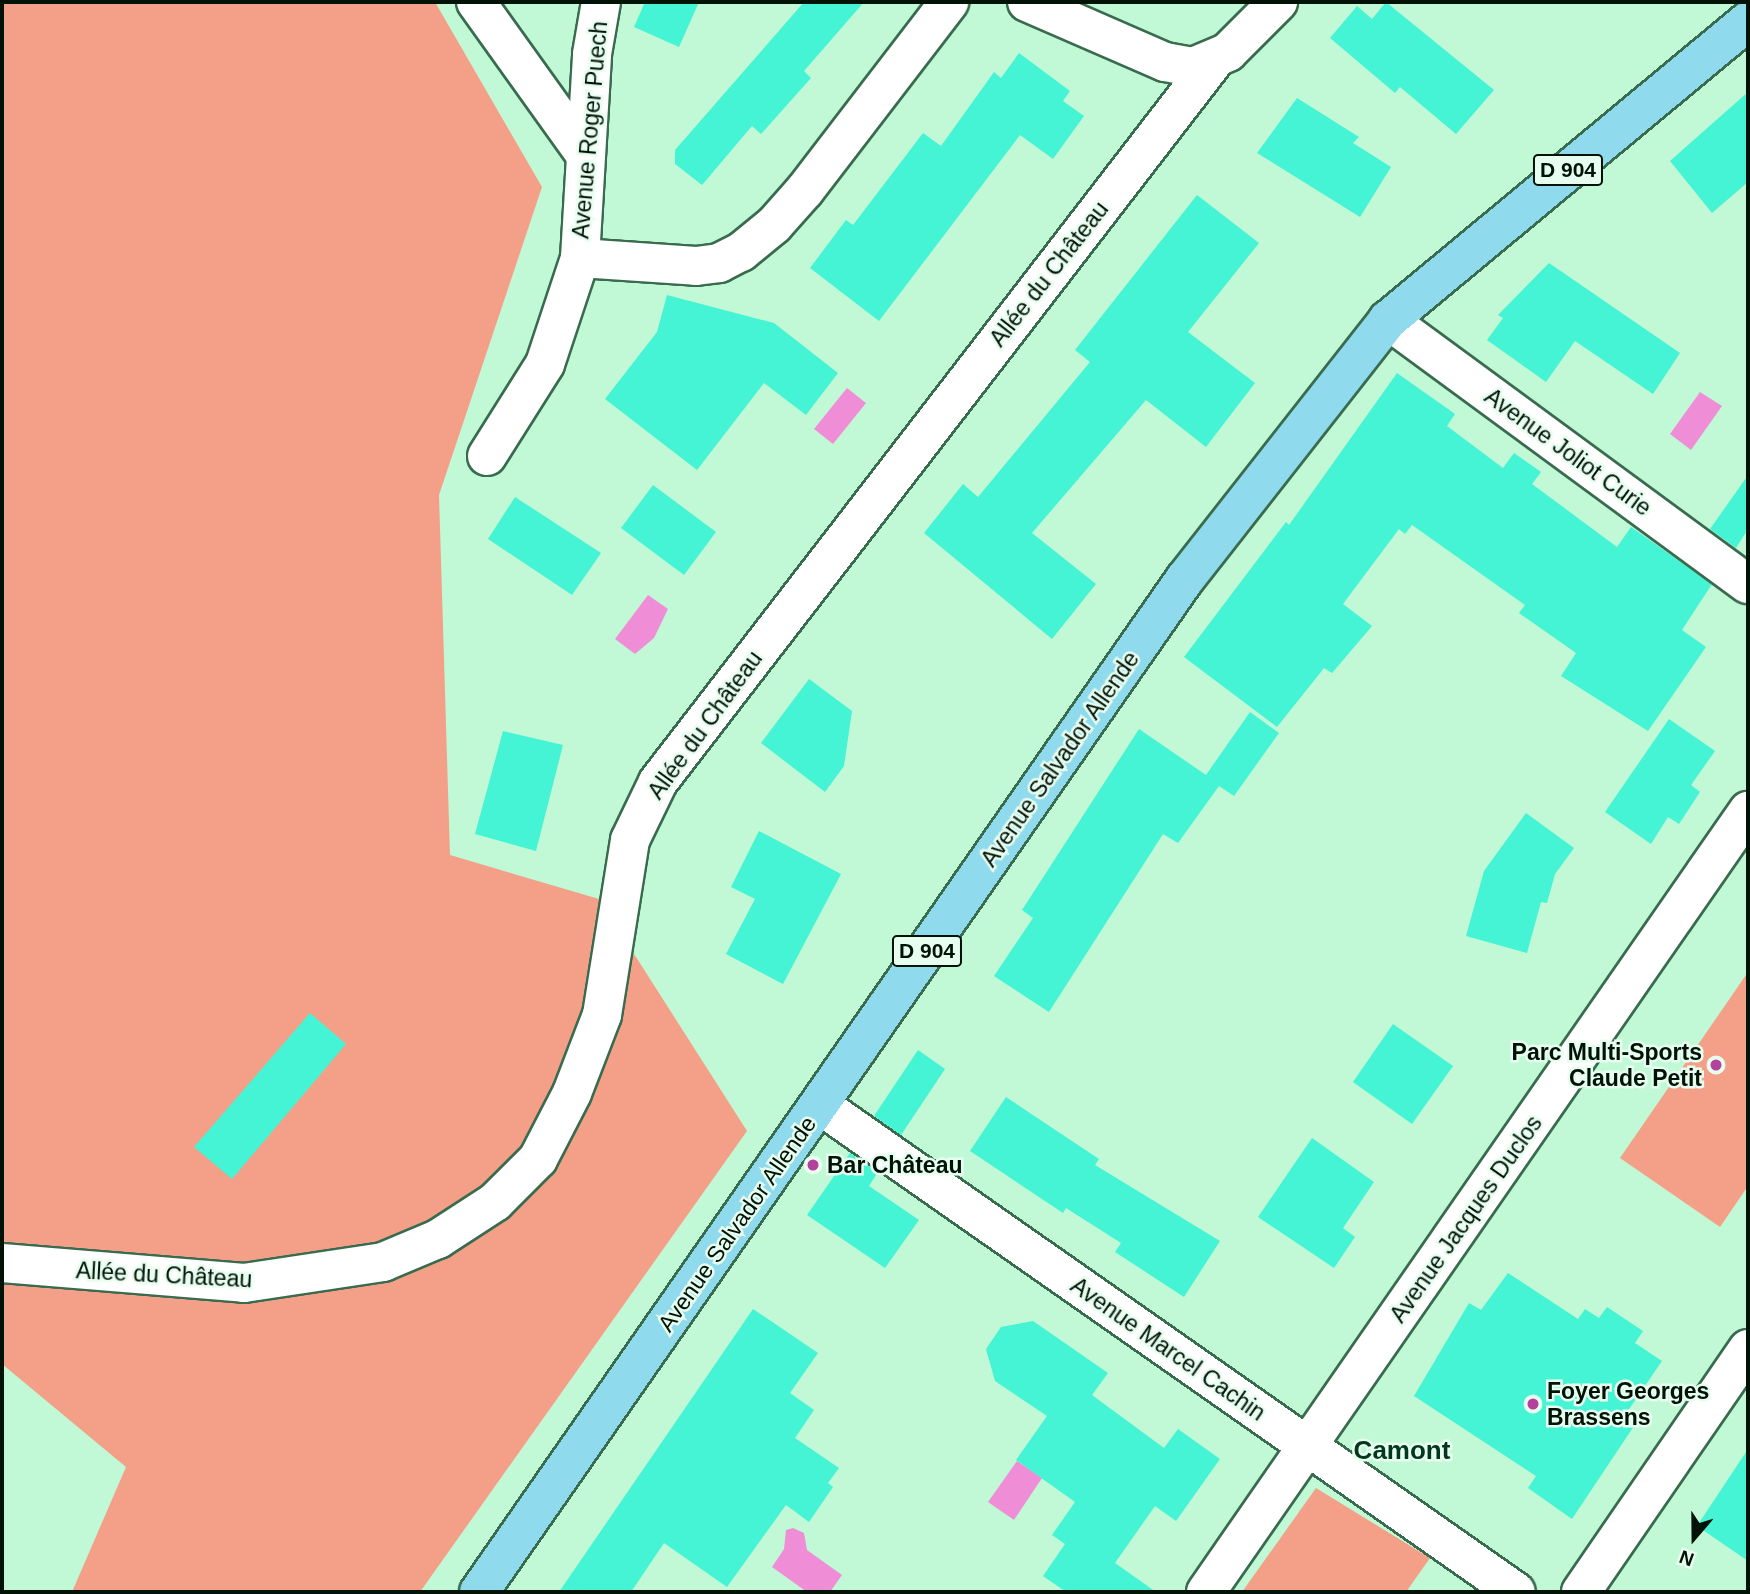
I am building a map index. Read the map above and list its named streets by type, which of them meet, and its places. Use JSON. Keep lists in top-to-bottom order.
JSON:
{
  "streets": {
    "main road": ["D 904", "Avenue Salvador Allende"],
    "street": [
      "Avenue Roger Puech",
      "Allée du Château",
      "Avenue Joliot Curie",
      "Avenue Jacques Duclos",
      "Avenue Marcel Cachin"
    ]
  },
  "crossings": [
    ["Avenue Joliot Curie", "Avenue Salvador Allende"],
    ["Avenue Salvador Allende", "Avenue Marcel Cachin"],
    ["Avenue Jacques Duclos", "Avenue Marcel Cachin"]
  ],
  "districts": ["Camont"],
  "places": ["Parc Multi-Sports Claude Petit", "Bar Château", "Foyer Georges Brassens"],
  "north": "bottom"
}
